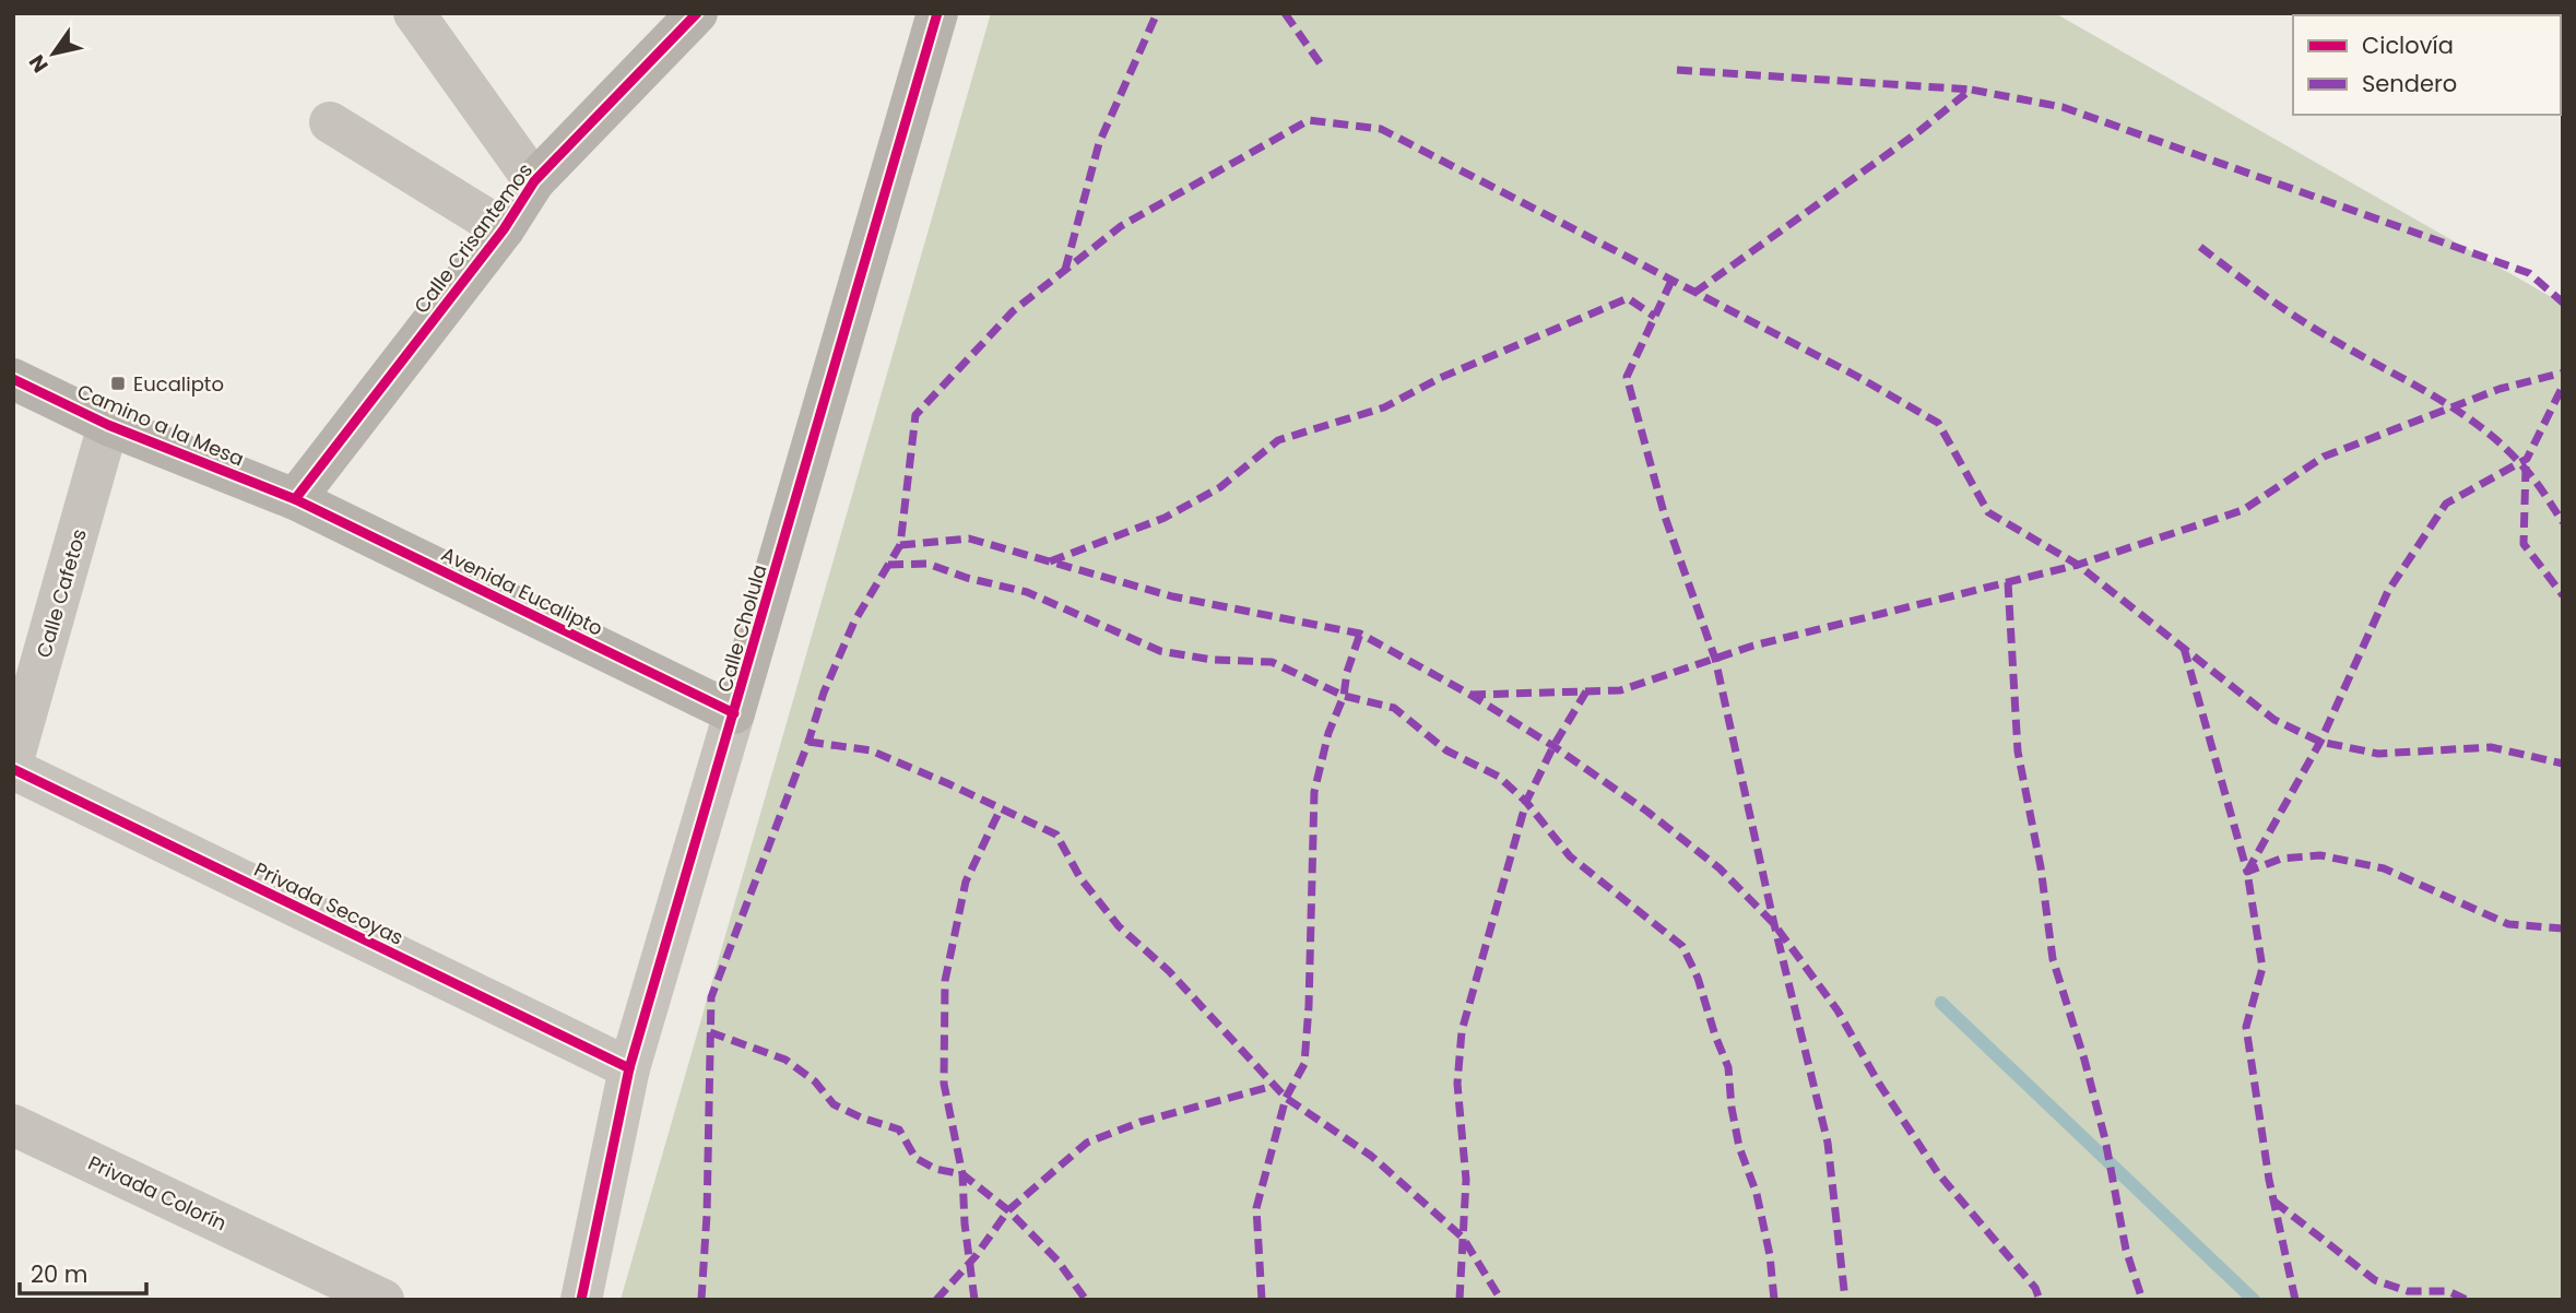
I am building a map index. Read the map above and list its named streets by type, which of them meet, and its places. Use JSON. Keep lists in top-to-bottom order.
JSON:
{
  "streets": {
    "street": [
      "Calle Crisantemos",
      "Camino a la Mesa",
      "Avenida Eucalipto",
      "Calle Cafetos",
      "Calle Cholula",
      "Privada Secoyas",
      "Privada Colorín"
    ]
  },
  "crossings": [
    ["Calle Crisantemos", "Camino a la Mesa"],
    ["Calle Crisantemos", "Avenida Eucalipto"],
    ["Camino a la Mesa", "Avenida Eucalipto"],
    ["Camino a la Mesa", "Calle Cafetos"],
    ["Avenida Eucalipto", "Calle Cholula"],
    ["Calle Cholula", "Privada Secoyas"]
  ],
  "places": {
    "transit": ["Eucalipto"]
  },
  "legend": ["Ciclovía", "Sendero"],
  "scale_bar": "20 m",
  "north": "bottom left"
}
